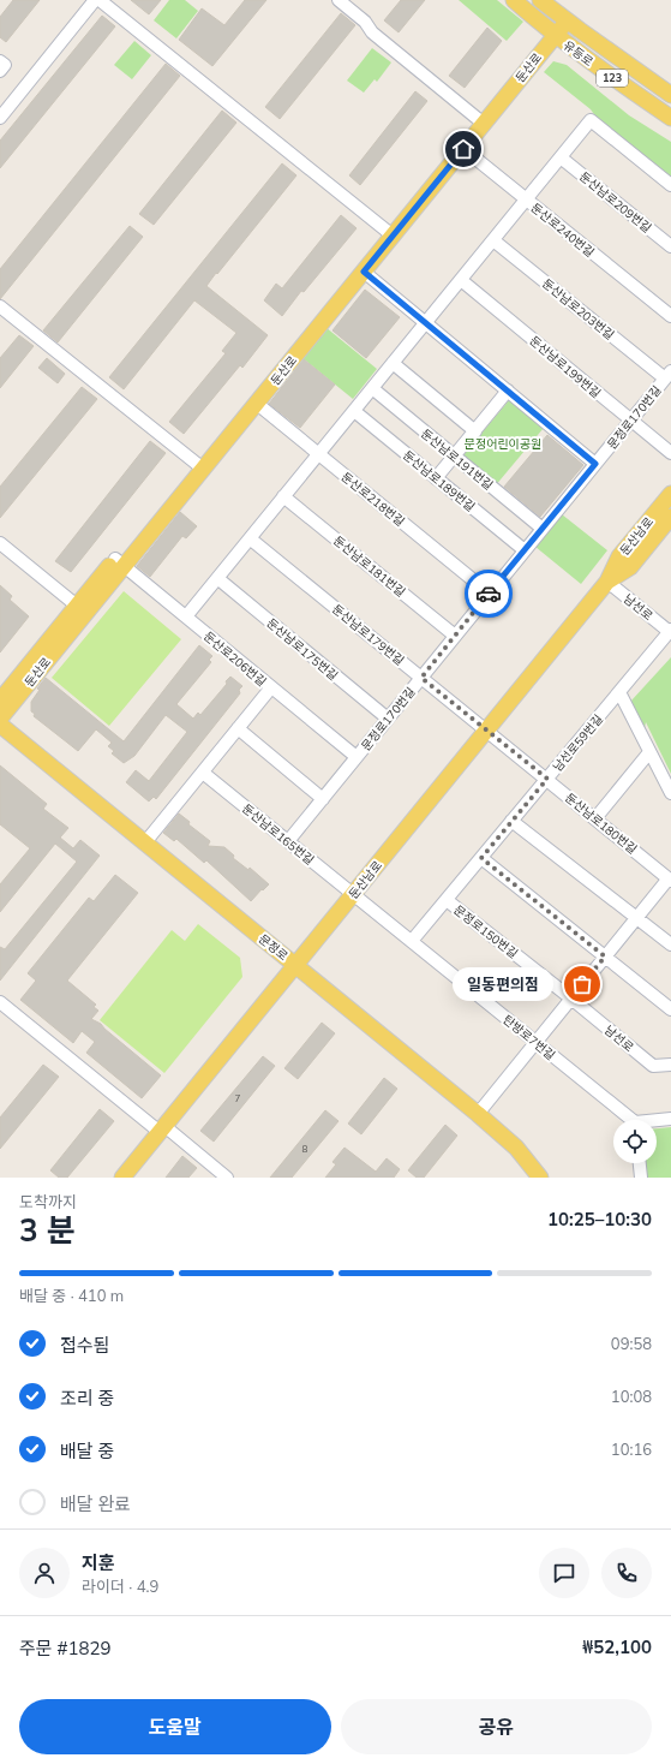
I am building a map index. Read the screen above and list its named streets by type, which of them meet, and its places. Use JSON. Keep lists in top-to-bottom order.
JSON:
{
  "streets": {
    "main road": [
      "유등로",
      "둔산로",
      "123",
      "둔산남로",
      "문정로"
    ],
    "street": [
      "둔산남로209번길",
      "둔산로240번길",
      "둔산남로203번길",
      "둔산남로199번길",
      "문정로170번길",
      "둔산남로191번길",
      "둔산남로189번길",
      "둔산로218번길",
      "둔산남로181번길",
      "남선로",
      "둔산남로179번길",
      "둔산남로175번길",
      "둔산로206번길",
      "남선로59번길",
      "둔산남로180번길",
      "둔산남로165번길",
      "문정로150번길",
      "탄방로7번길"
    ]
  },
  "crossings": [
    ["유등로", "둔산로"],
    ["둔산로", "둔산로240번길"],
    ["둔산로", "둔산로218번길"],
    ["둔산로", "둔산로206번길"],
    ["둔산남로203번길", "문정로170번길"],
    ["둔산남로199번길", "문정로170번길"],
    ["문정로170번길", "둔산남로191번길"],
    ["문정로170번길", "둔산남로189번길"],
    ["문정로170번길", "둔산로218번길"],
    ["문정로170번길", "둔산남로181번길"],
    ["문정로170번길", "둔산남로179번길"],
    ["문정로170번길", "둔산남로175번길"],
    ["문정로170번길", "둔산로206번길"],
    ["문정로170번길", "둔산남로165번길"],
    ["둔산남로", "남선로"],
    ["둔산남로", "둔산남로179번길"],
    ["둔산남로", "둔산남로180번길"],
    ["둔산남로", "둔산남로165번길"],
    ["둔산남로", "문정로"],
    ["둔산남로", "탄방로7번길"],
    ["남선로", "남선로59번길"],
    ["남선로", "문정로150번길"],
    ["둔산남로179번길", "둔산남로180번길"],
    ["남선로59번길", "둔산남로180번길"],
    ["남선로59번길", "문정로150번길"],
    ["남선로59번길", "탄방로7번길"],
    ["둔산남로165번길", "탄방로7번길"]
  ],
  "parks": ["문정어린이공원"],
  "places": ["일동편의점"],
  "house_numbers": ["7", "8"],
  "page": {
    "bubble": "일동편의점",
    "heading": ["3 분", "도착까지", "10:25–10:30"],
    "panel": [
      "지훈",
      "라이더 · 4.9",
      "주문 #1829",
      "₩52,100"
    ],
    "bar": "배달 중 · 410 m",
    "list": [
      ["접수됨", "09:58"],
      ["조리 중", "10:08"],
      ["배달 중", "10:16"],
      "배달 완료"
    ],
    "buttons": ["도움말", "공유"]
  }
}
